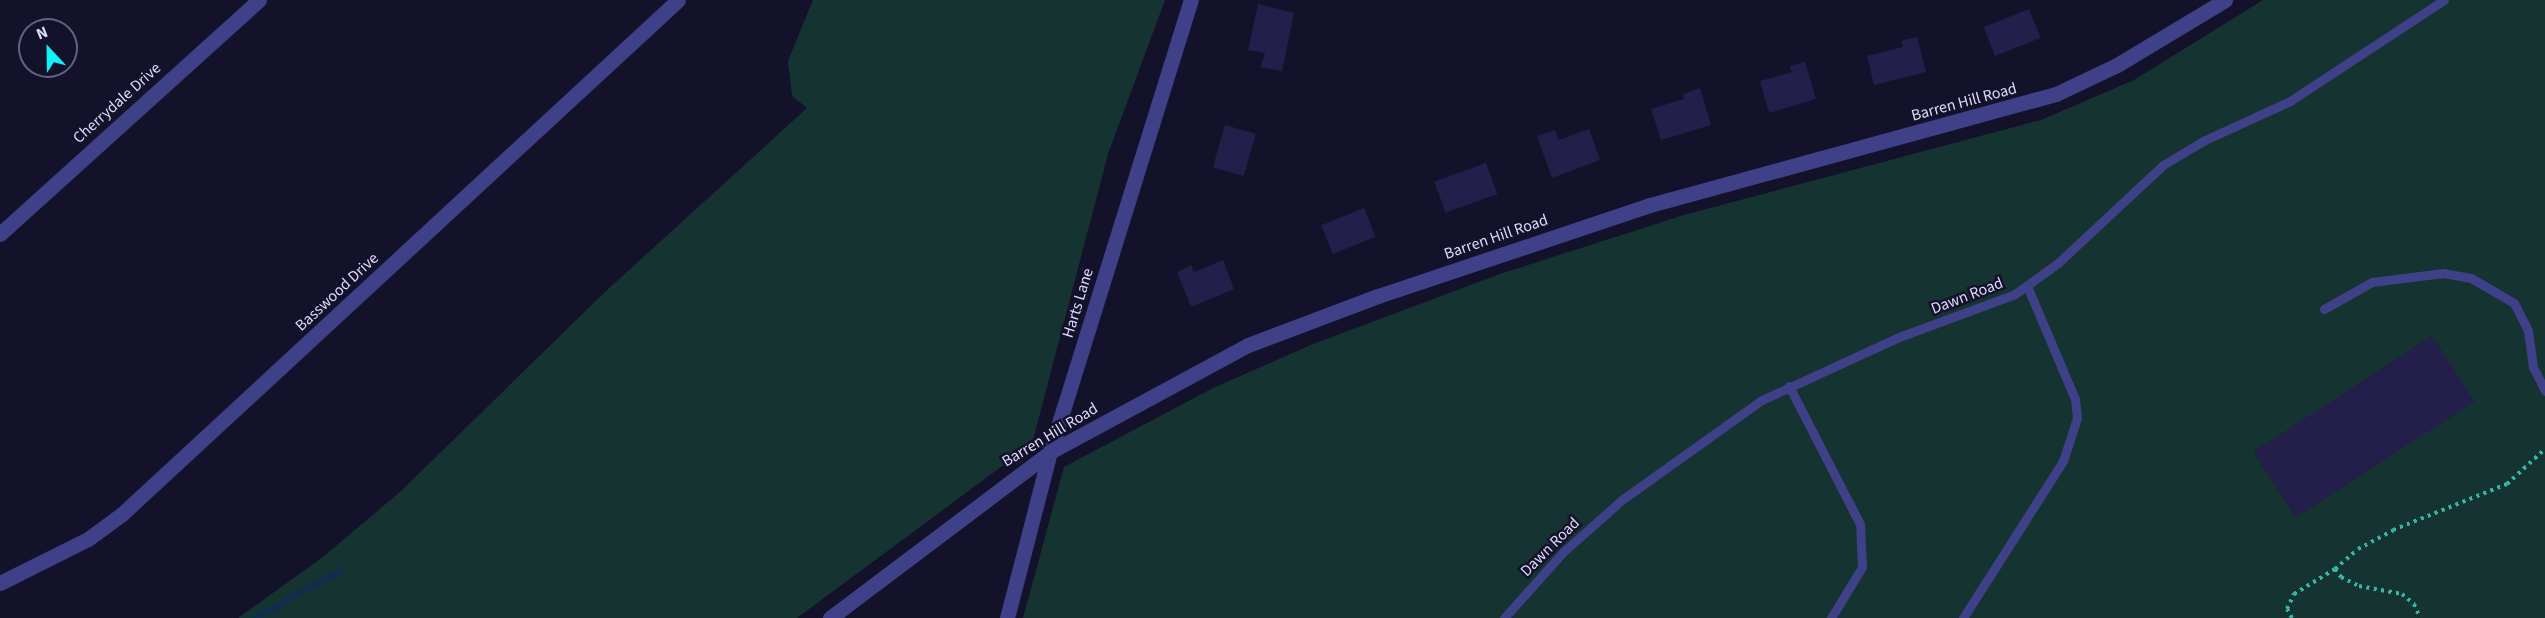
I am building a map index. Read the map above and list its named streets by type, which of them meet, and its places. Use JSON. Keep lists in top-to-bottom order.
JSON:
{
  "streets": {
    "street": [
      "Barren Hill Road",
      "Cherrydale Drive",
      "Basswood Drive",
      "Harts Lane"
    ],
    "lane": ["Dawn Road"]
  },
  "crossings": [
    ["Barren Hill Road", "Harts Lane"]
  ],
  "north": "top"
}
